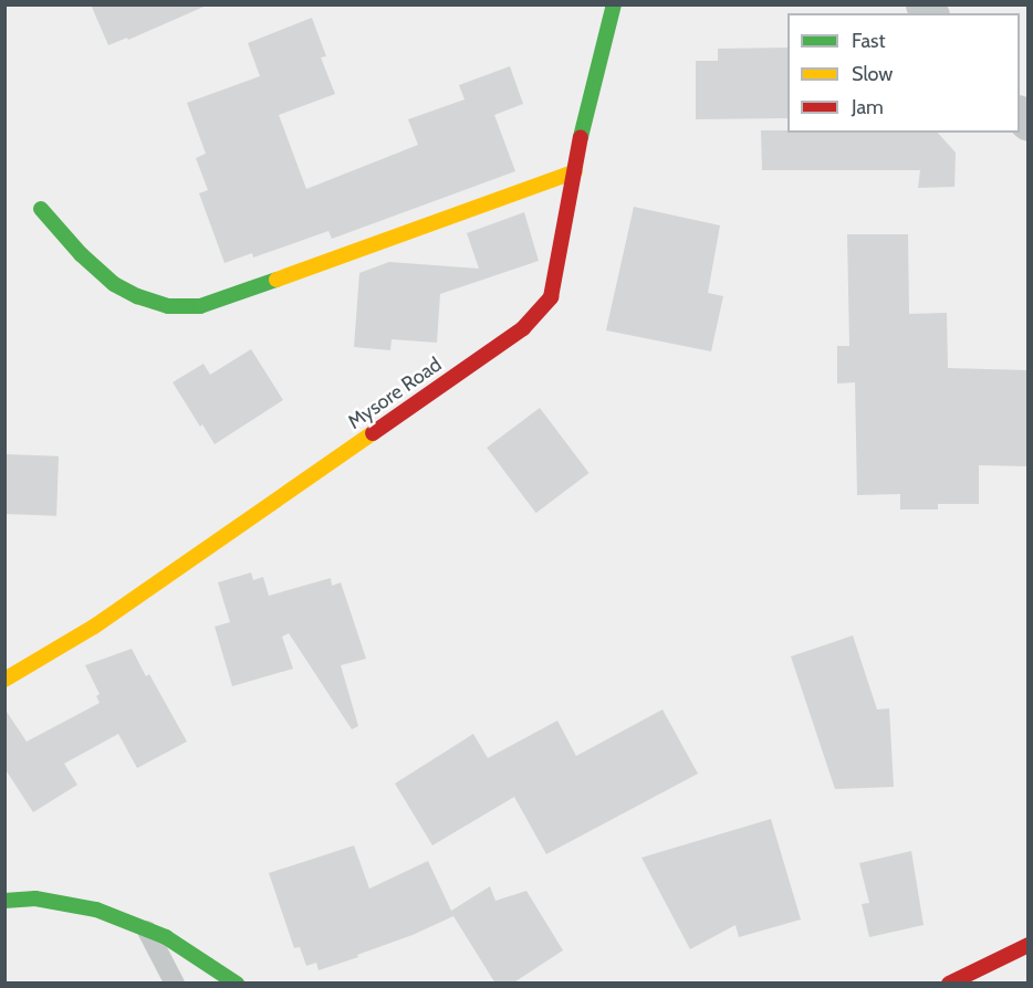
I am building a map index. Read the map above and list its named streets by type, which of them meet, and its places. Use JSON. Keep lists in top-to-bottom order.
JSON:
{
  "streets": {
    "street": ["Mysore Road"]
  },
  "legend": ["Fast", "Slow", "Jam"]
}
